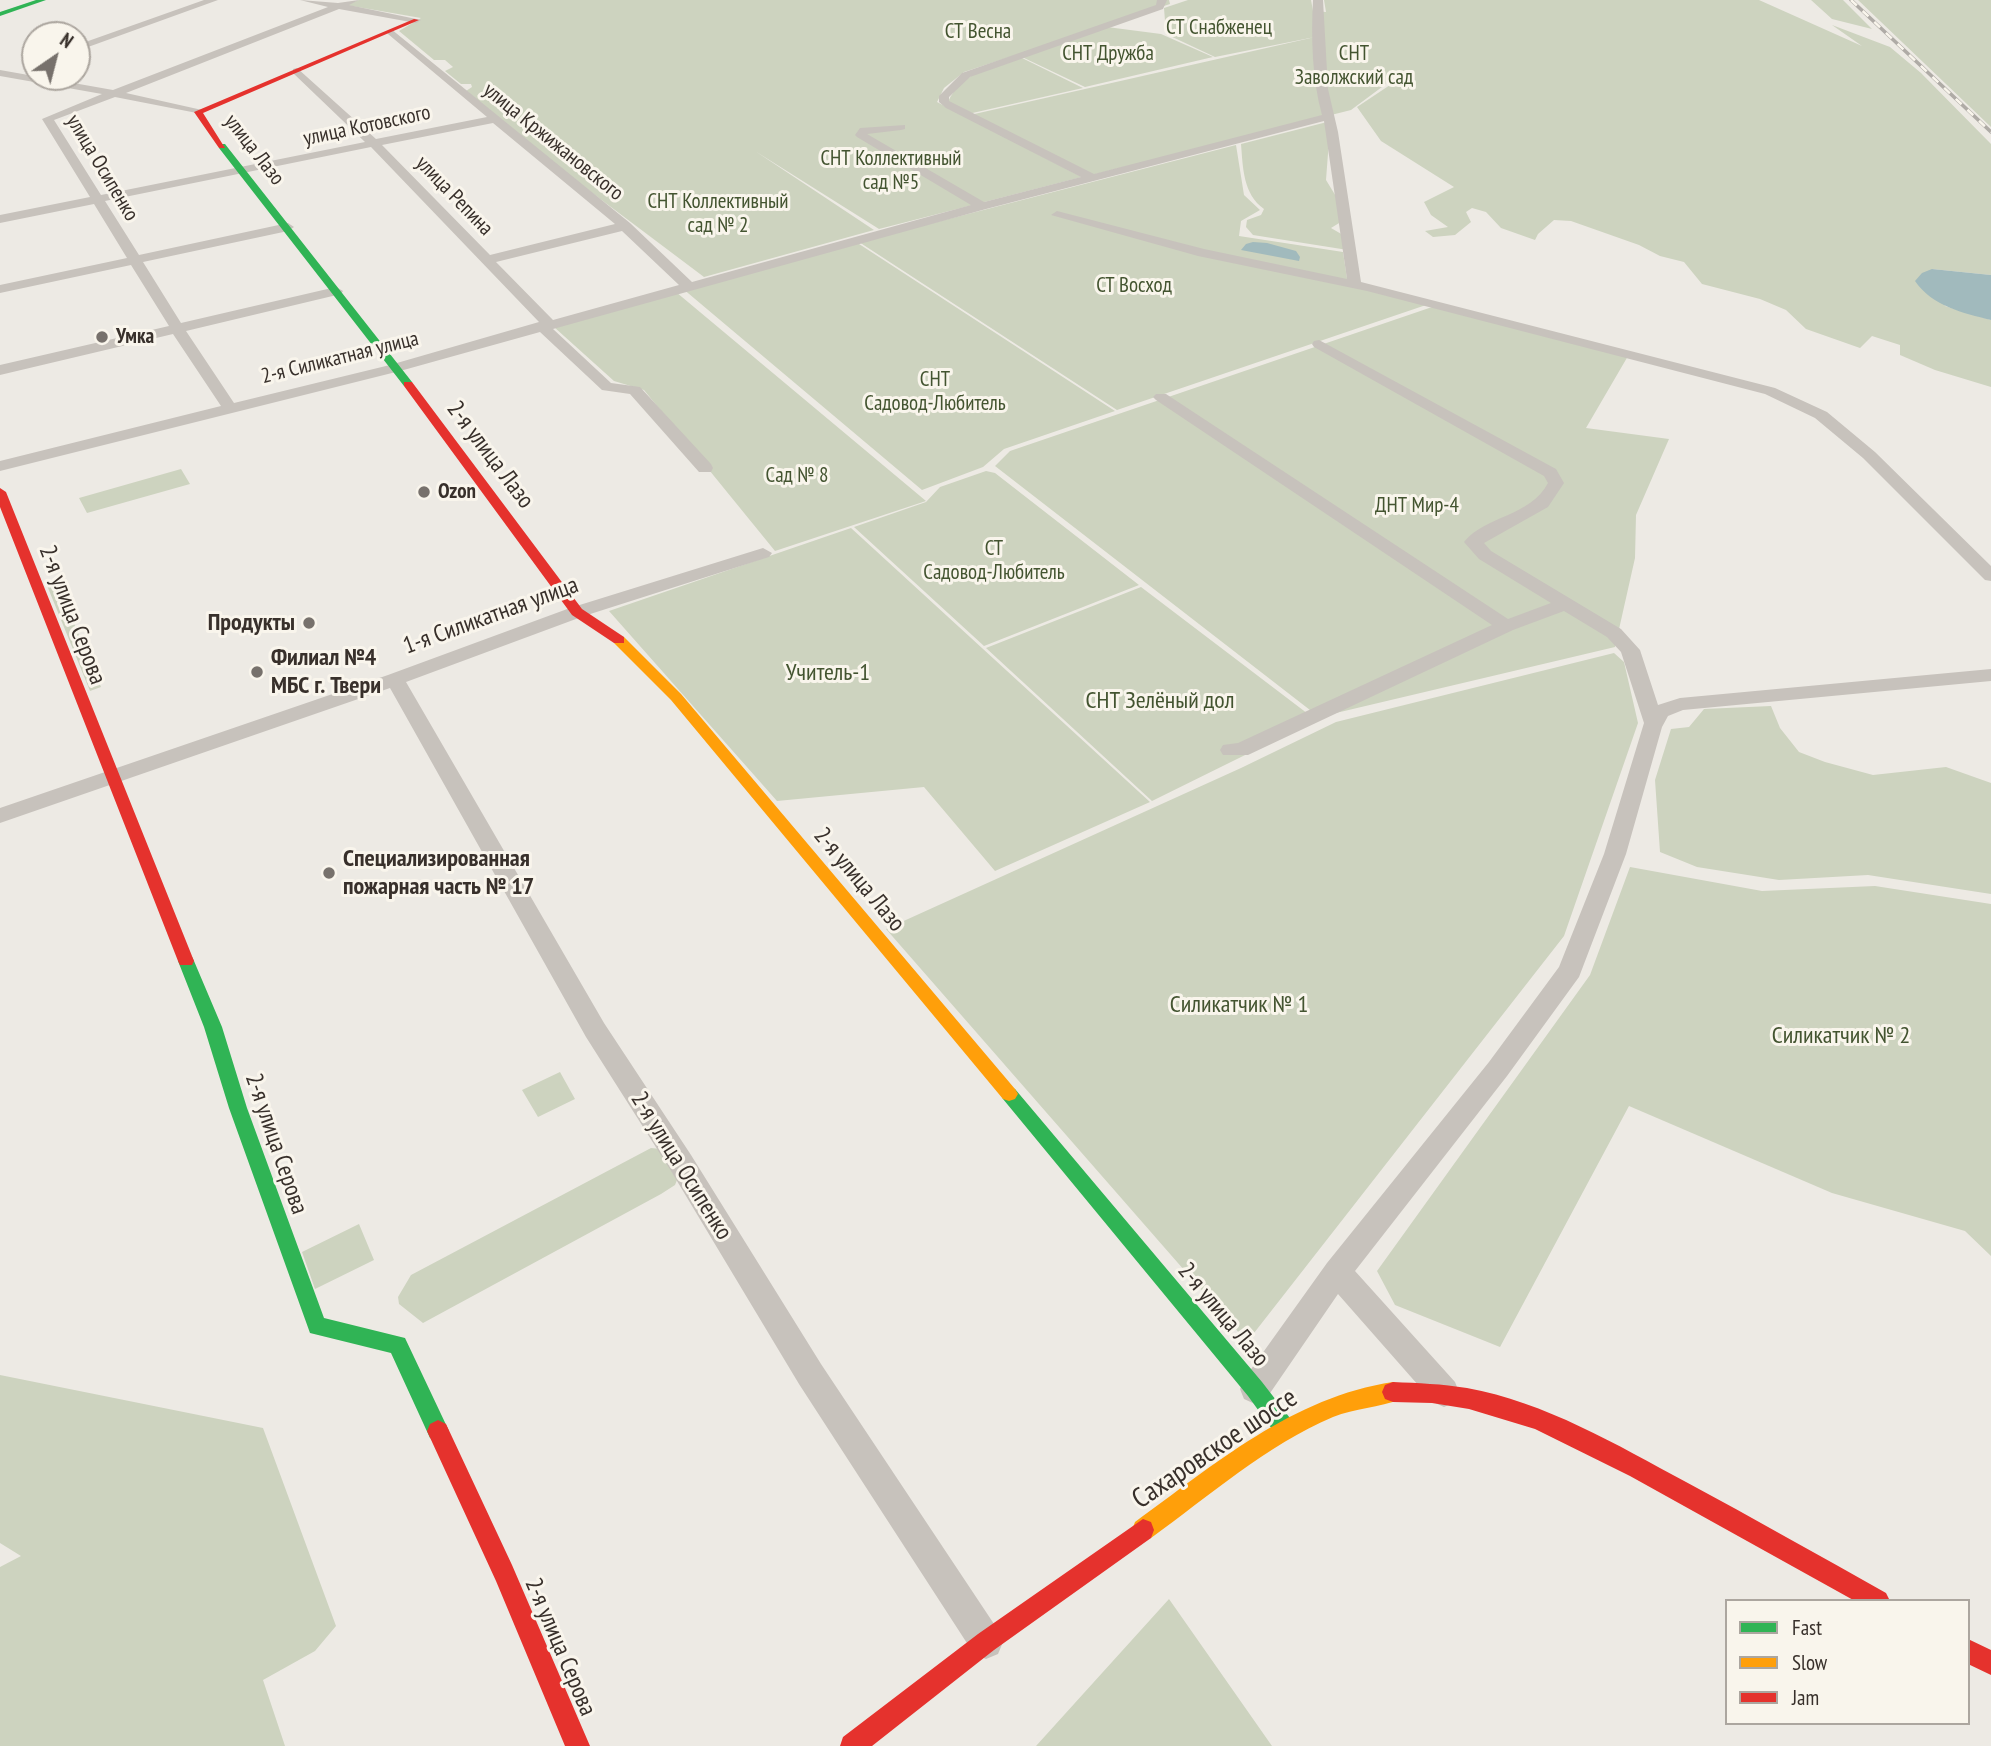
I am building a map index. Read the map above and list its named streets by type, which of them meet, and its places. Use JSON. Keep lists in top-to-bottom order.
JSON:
{
  "streets": {
    "street": [
      "улица Котовского",
      "улица Кржижановского",
      "улица Лазо",
      "улица Осипенко",
      "улица Репина",
      "2-я Силикатная улица",
      "2-я улица Лазо",
      "2-я улица Серова",
      "1-я Силикатная улица",
      "2-я улица Осипенко",
      "Сахаровское шоссе"
    ]
  },
  "crossings": [
    ["улица Котовского", "улица Кржижановского"],
    ["улица Котовского", "улица Лазо"],
    ["улица Котовского", "улица Осипенко"],
    ["улица Котовского", "улица Репина"],
    ["улица Кржижановского", "улица Лазо"],
    ["улица Кржижановского", "2-я Силикатная улица"],
    ["улица Лазо", "улица Репина"],
    ["улица Лазо", "2-я Силикатная улица"],
    ["улица Лазо", "2-я улица Лазо"],
    ["улица Осипенко", "2-я Силикатная улица"],
    ["улица Репина", "2-я Силикатная улица"],
    ["2-я Силикатная улица", "2-я улица Лазо"],
    ["2-я улица Лазо", "1-я Силикатная улица"],
    ["2-я улица Лазо", "Сахаровское шоссе"],
    ["2-я улица Серова", "1-я Силикатная улица"],
    ["1-я Силикатная улица", "2-я улица Осипенко"],
    ["2-я улица Осипенко", "Сахаровское шоссе"]
  ],
  "parks": [
    "СТ Снабженец",
    "СТ Весна",
    "СНТ Дружба",
    "СНТ Заволжский сад",
    "СНТ Коллективный сад №5",
    "СНТ Коллективный сад № 2",
    "СТ Восход",
    "СНТ Садовод-Любитель",
    "Сад № 8",
    "ДНТ Мир-4",
    "СТ Садовод-Любитель",
    "Учитель-1",
    "СНТ Зелёный дол",
    "Силикатчик № 1",
    "Силикатчик № 2"
  ],
  "places": [
    "Умка",
    "Ozon",
    "Продукты",
    "Филиал №4 МБС г. Твери",
    "Специализированная пожарная часть № 17"
  ],
  "legend": ["Fast", "Slow", "Jam"],
  "north": "top right"
}
